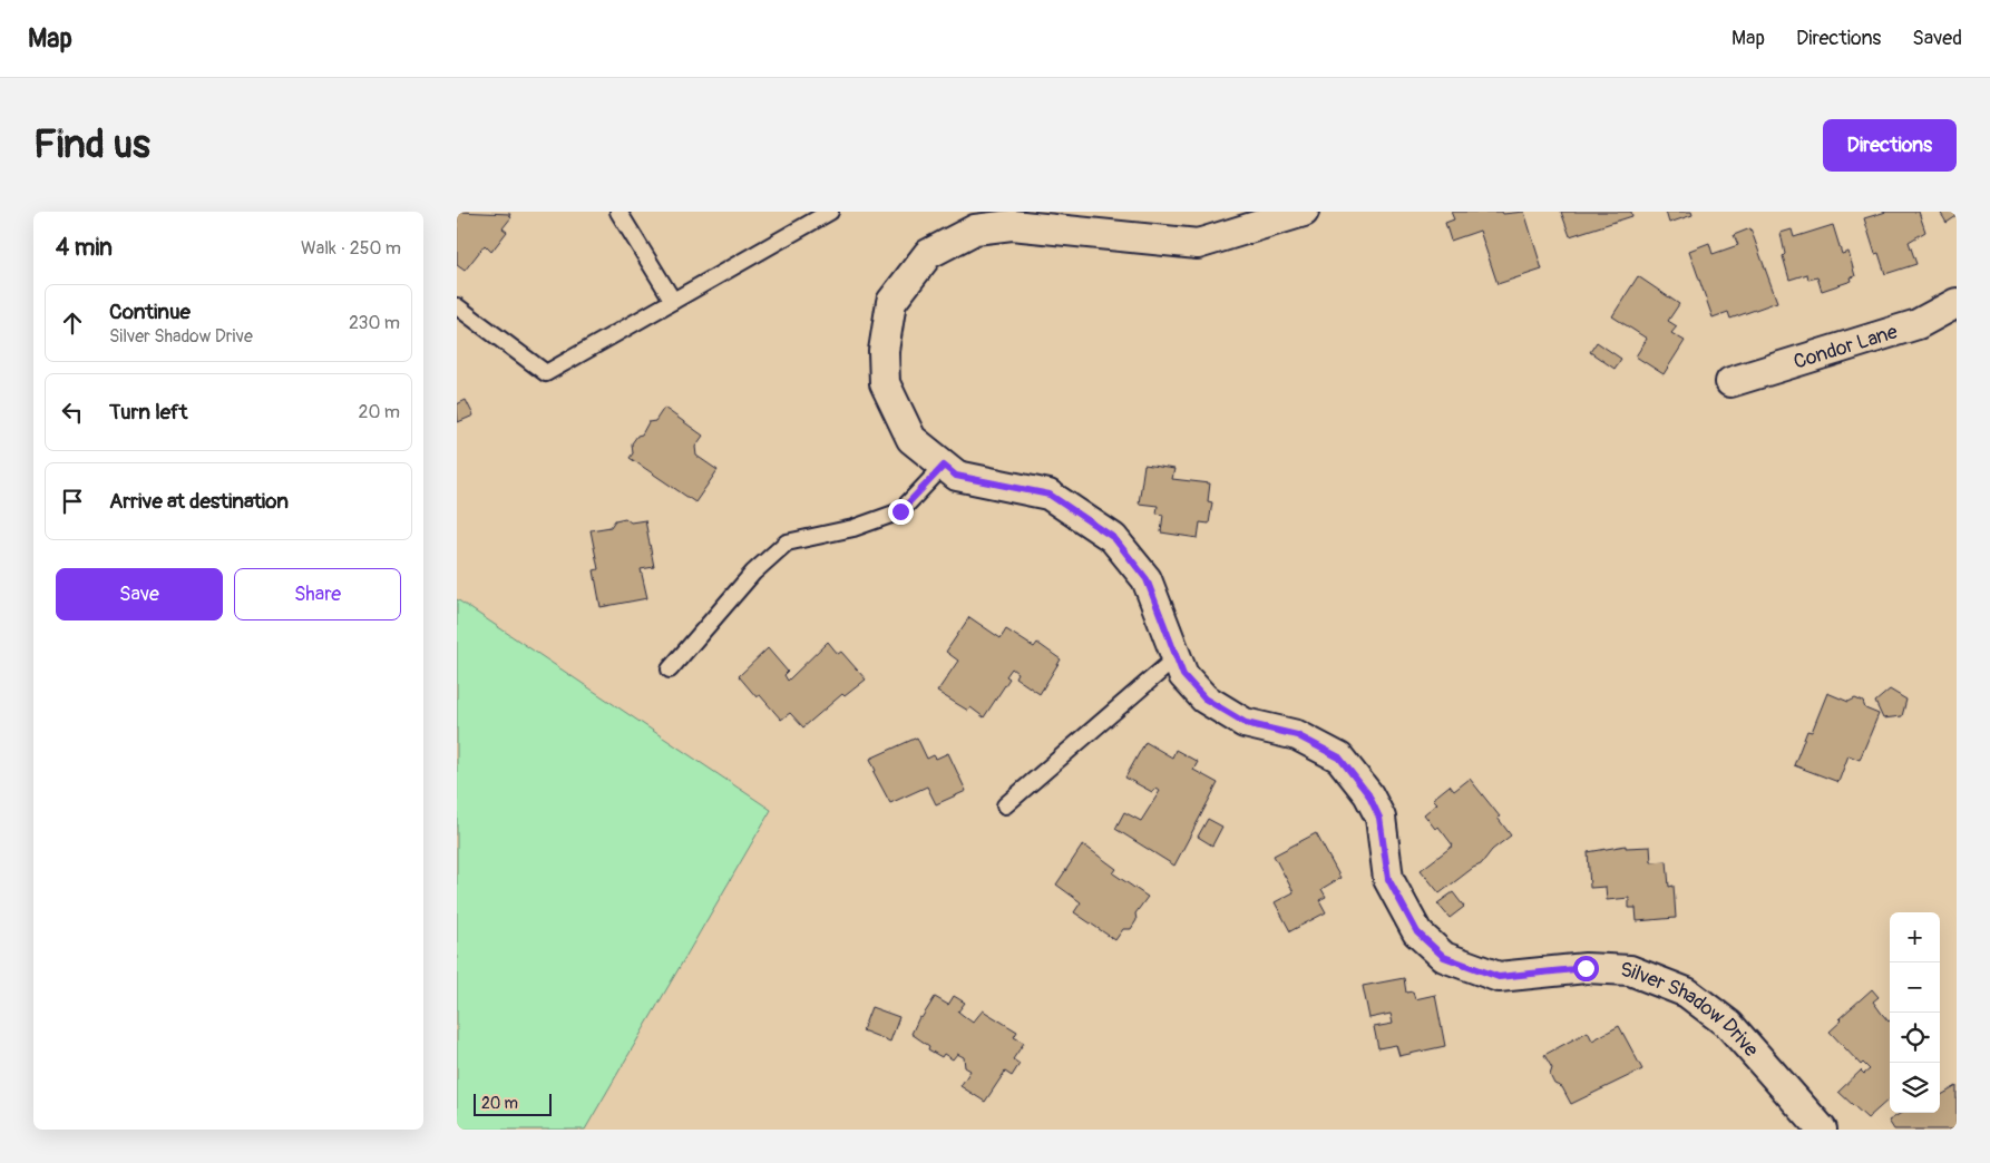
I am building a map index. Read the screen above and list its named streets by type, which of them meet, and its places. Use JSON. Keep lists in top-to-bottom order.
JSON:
{
  "streets": {
    "street": ["Condor Lane", "Silver Shadow Drive"]
  },
  "scale_bar": "20 m",
  "page": {
    "header": "Map",
    "nav": ["Map", "Directions", "Saved"],
    "buttons": [
      "Directions",
      ["Save", "Share"]
    ],
    "title": "Find us",
    "heading": ["4 min", "Walk · 250 m"],
    "list": [
      ["Continue", "Silver Shadow Drive", "230 m"],
      ["Turn left", "20 m"],
      "Arrive at destination"
    ],
    "map_buttons": ["+", "−"],
    "scale": "20 m"
  }
}
